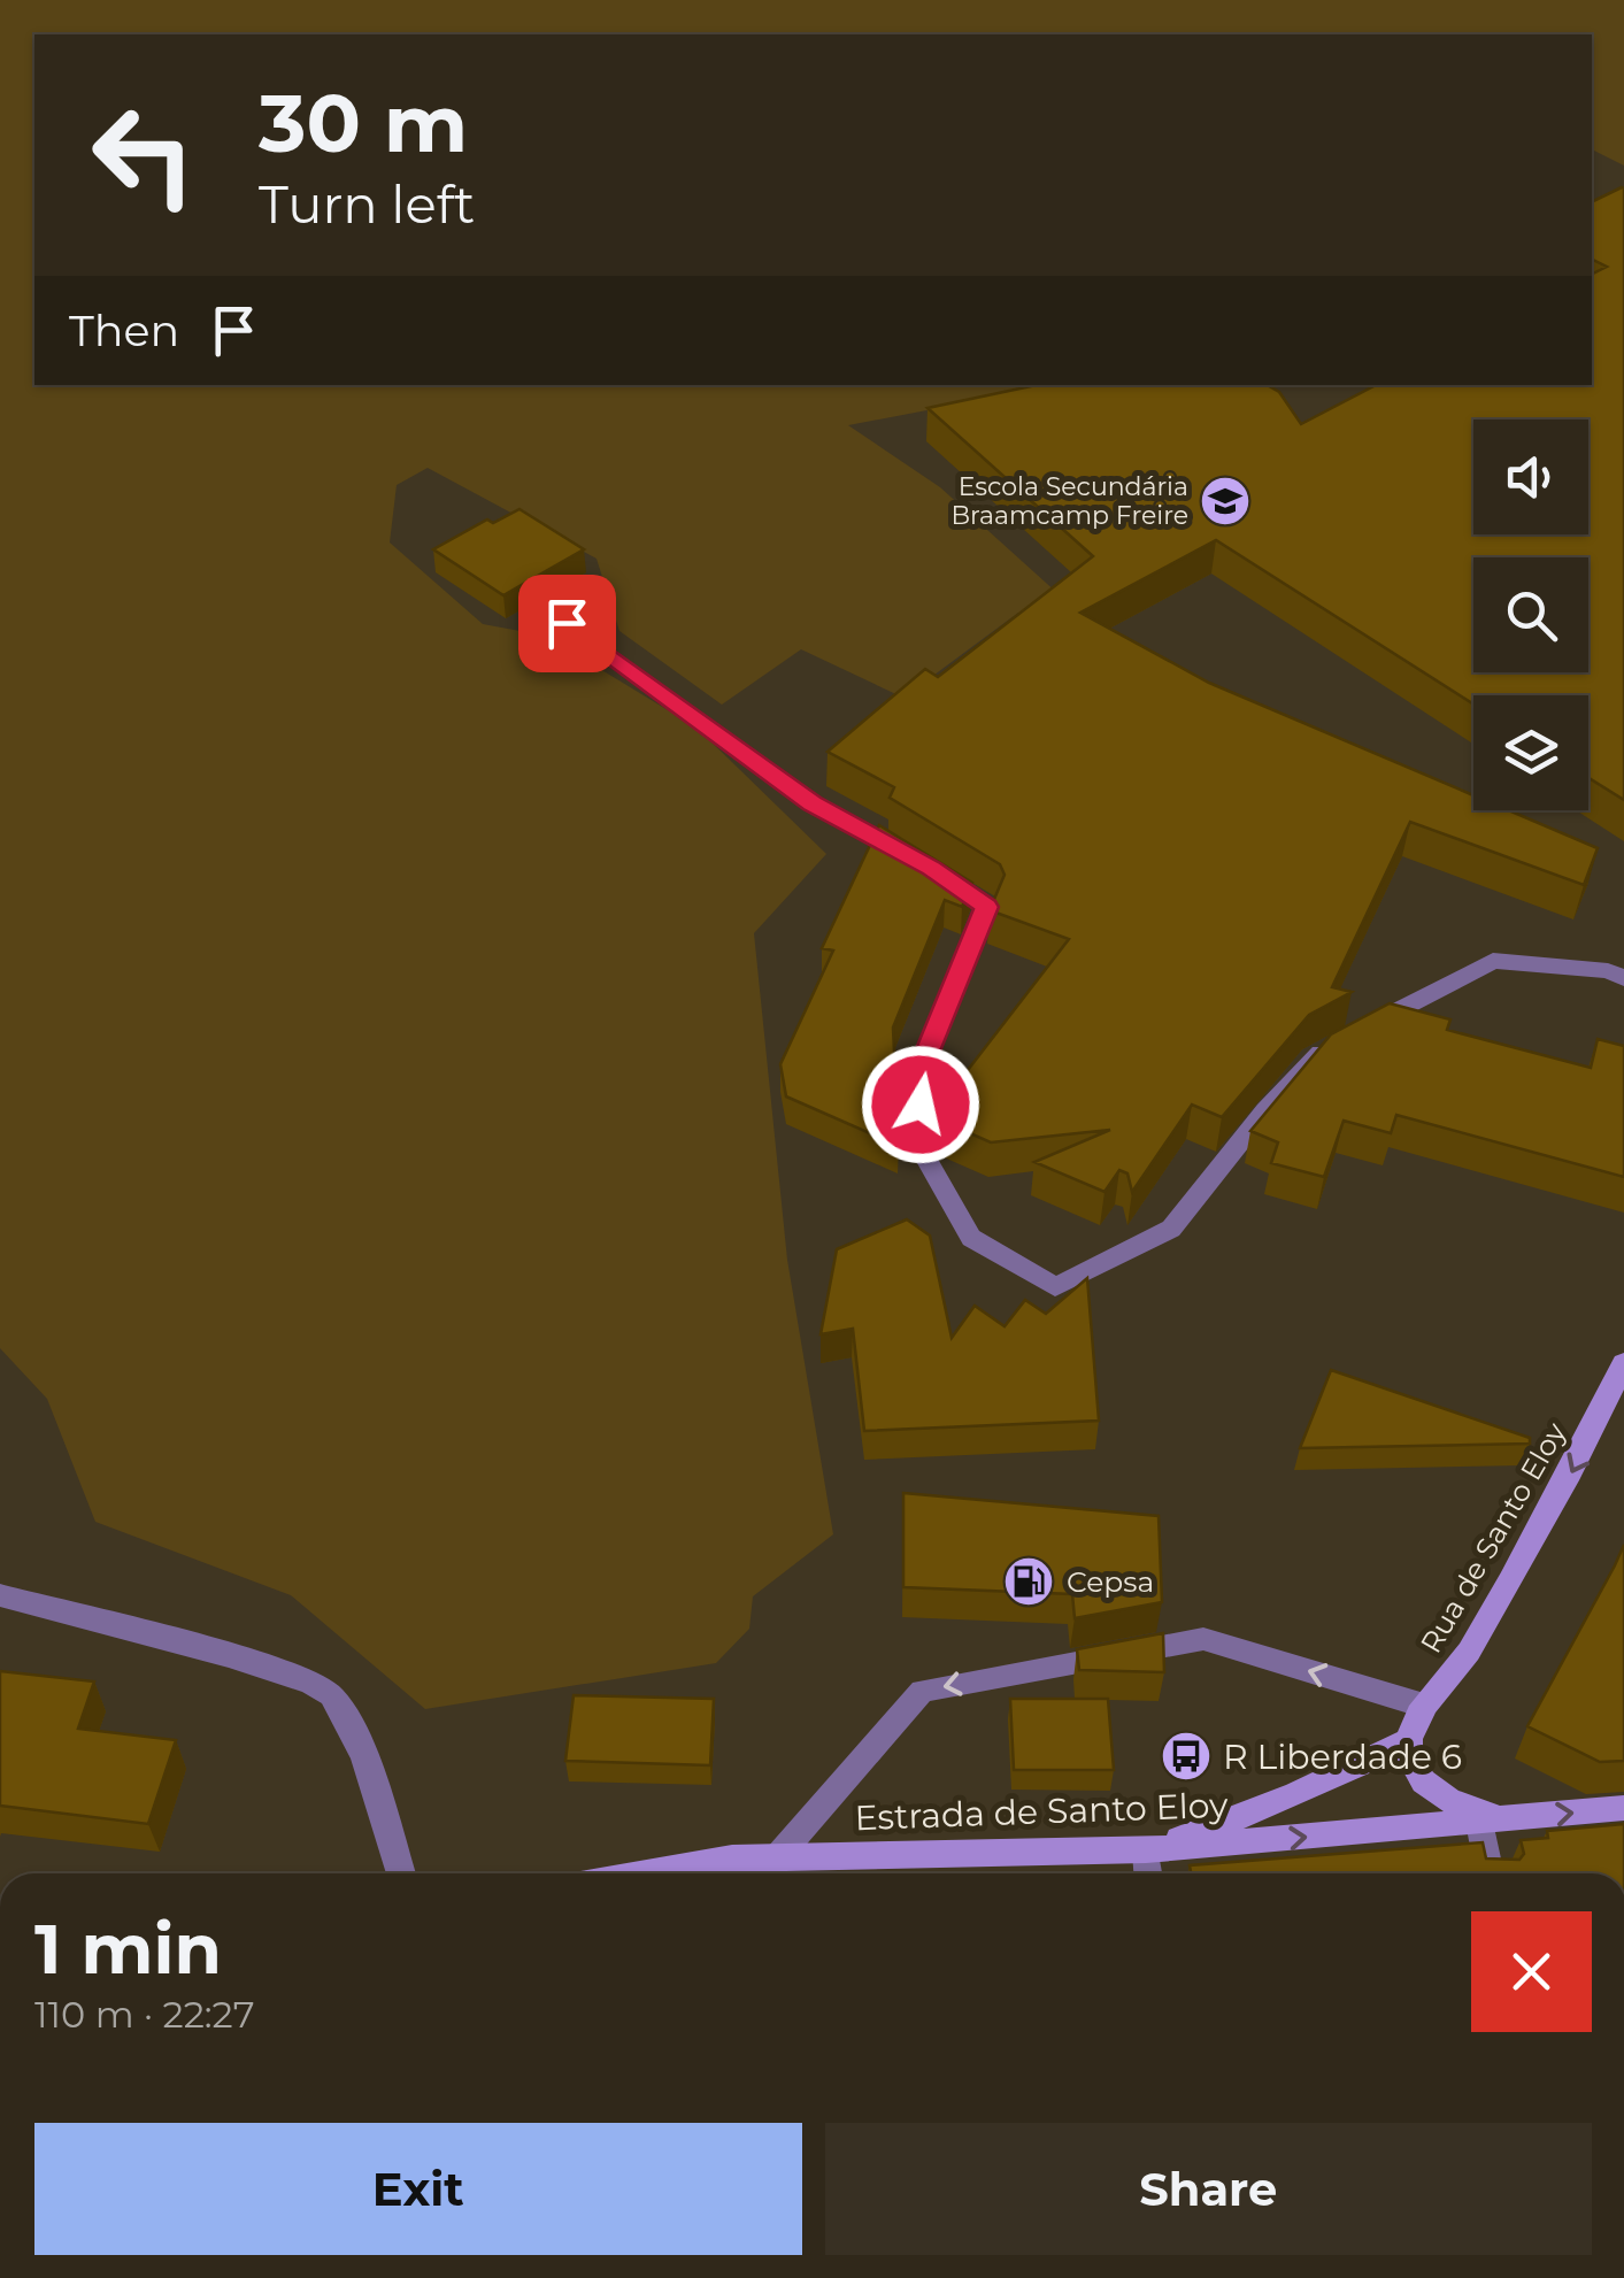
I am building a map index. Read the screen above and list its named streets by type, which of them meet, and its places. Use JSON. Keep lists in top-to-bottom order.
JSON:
{
  "streets": {
    "main road": ["Rua de Santo Eloy", "Estrada de Santo Eloy"]
  },
  "one_way": ["Rua de Santo Eloy"],
  "places": {
    "school or university": ["Escola Secundária Braamcamp Freire"],
    "fuel station": ["Cepsa"],
    "bus stop": ["R Liberdade 6"]
  },
  "page": {
    "turn": ["30 m", "Turn left"],
    "then": "Then",
    "heading": ["1 min", "110 m · 22:27"],
    "buttons": ["Exit", "Share"]
  }
}
